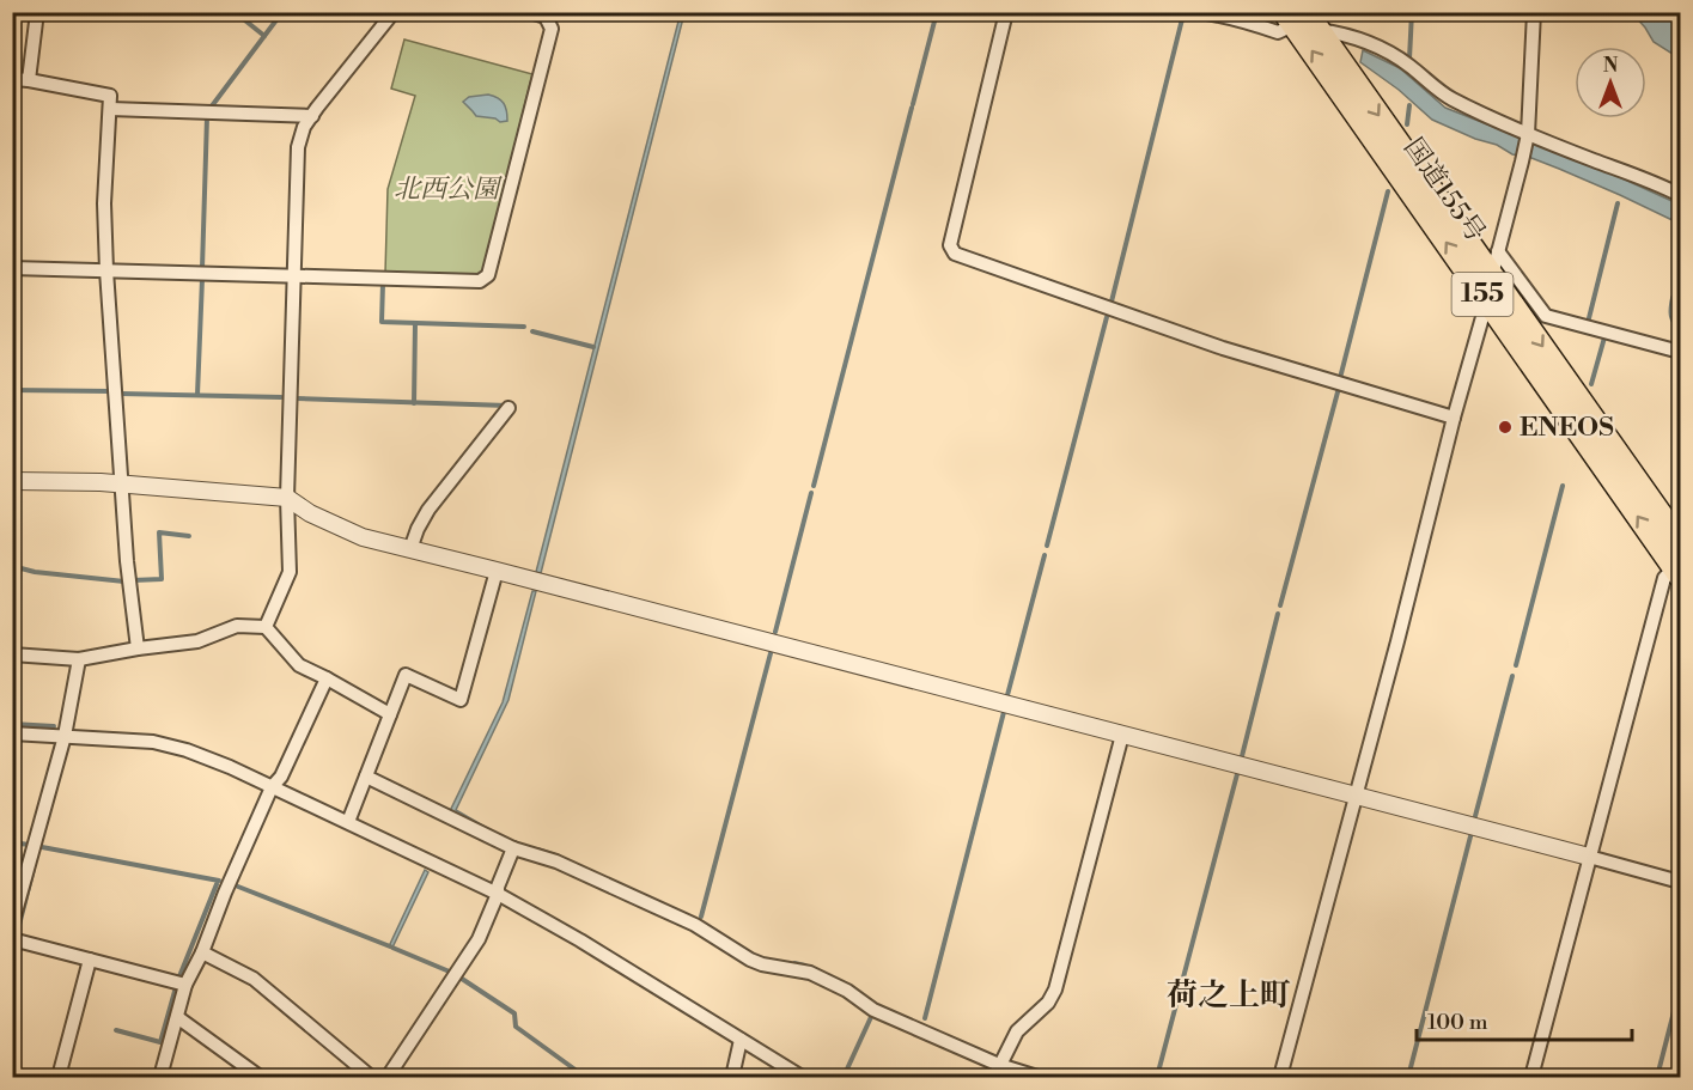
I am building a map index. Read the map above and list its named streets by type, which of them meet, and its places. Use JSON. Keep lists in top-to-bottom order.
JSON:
{
  "streets": {
    "highway": ["国道155号", "155"]
  },
  "districts": ["荷之上町"],
  "parks": ["北西公園"],
  "places": ["ENEOS"],
  "scale_bar": "100 m",
  "north": "top"
}
